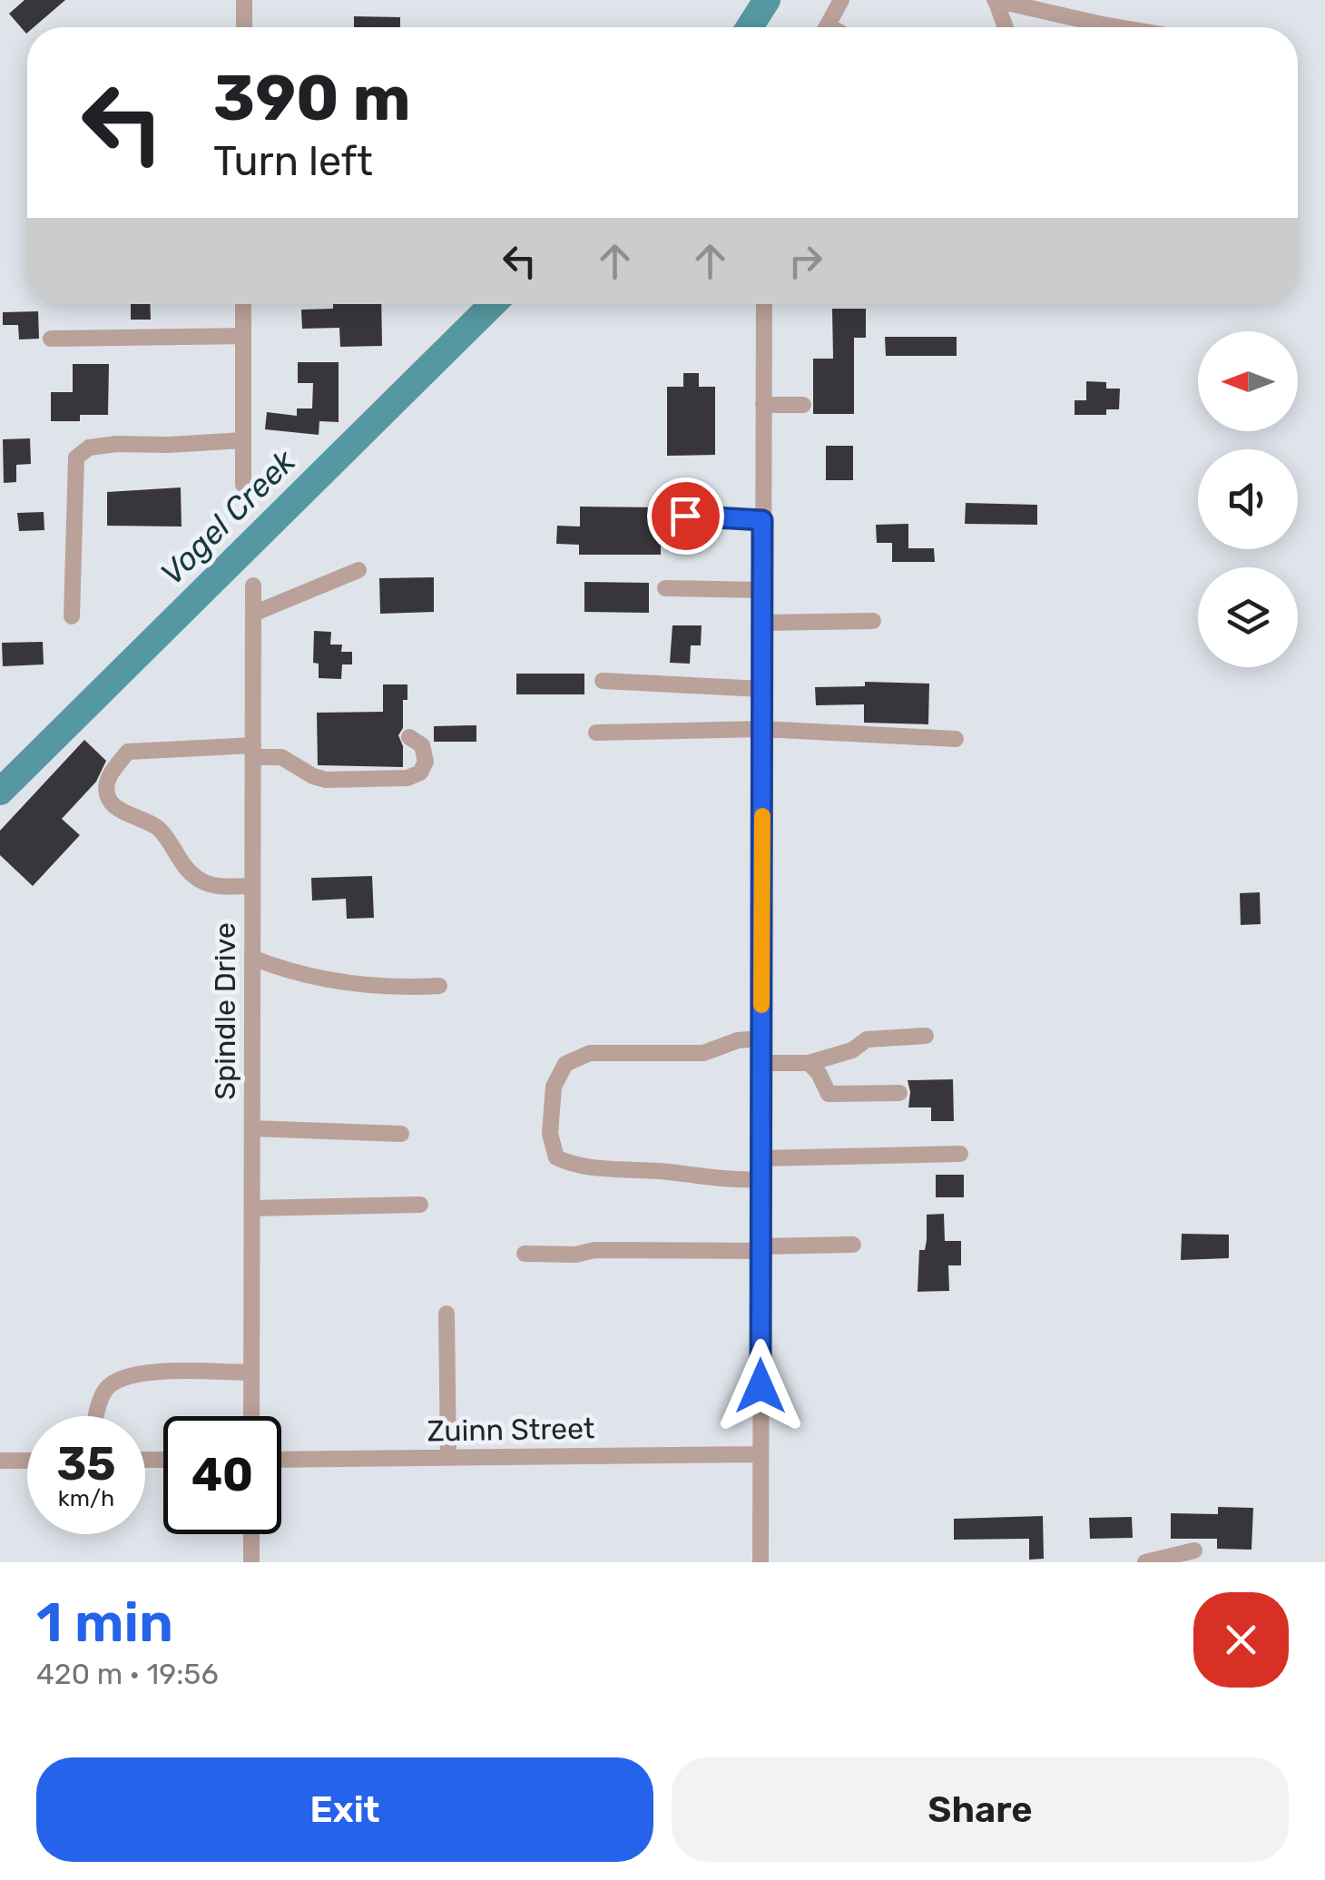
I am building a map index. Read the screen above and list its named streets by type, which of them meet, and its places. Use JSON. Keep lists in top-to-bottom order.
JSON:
{
  "streets": {
    "street": ["Spindle Drive", "Zuinn Street"]
  },
  "water": ["Vogel Creek"],
  "north": "left",
  "page": {
    "turn": ["390 m", "Turn left"],
    "speed": "35 km/h",
    "limit": "40",
    "heading": ["1 min", "420 m · 19:56"],
    "buttons": ["Exit", "Share"]
  }
}
